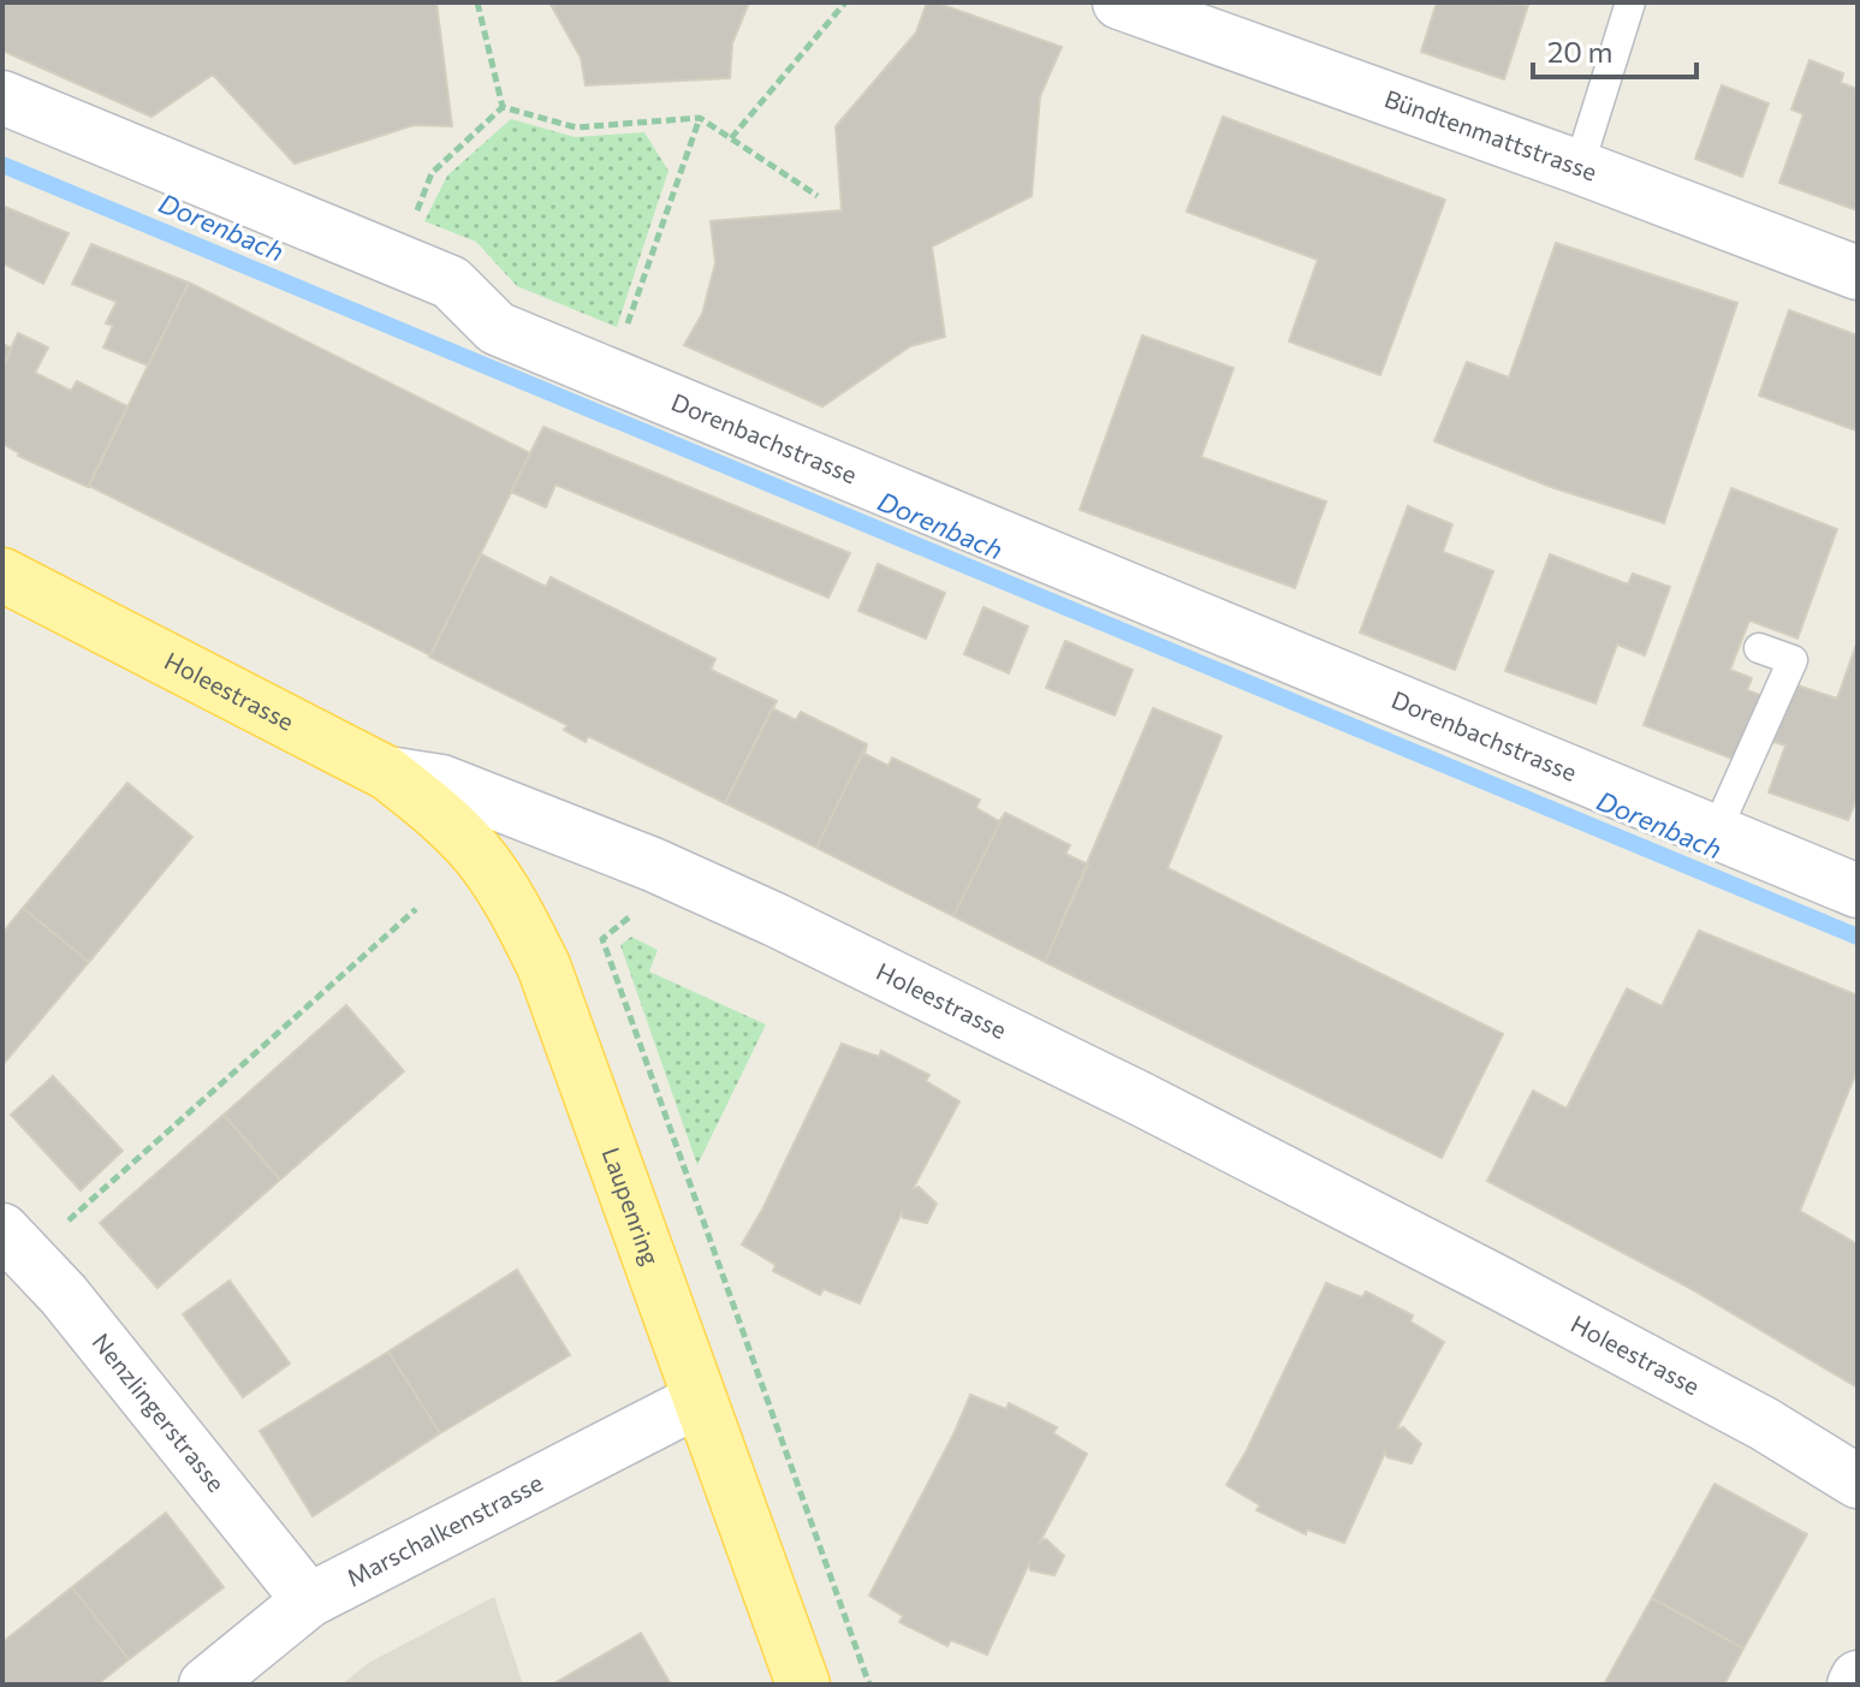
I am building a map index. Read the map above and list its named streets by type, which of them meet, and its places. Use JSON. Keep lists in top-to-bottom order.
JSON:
{
  "streets": {
    "main road": ["Holeestrasse", "Laupenring"],
    "street": [
      "Bündtenmattstrasse",
      "Dorenbachstrasse",
      "Nenzlingerstrasse",
      "Marschalkenstrasse"
    ]
  },
  "crossings": [
    ["Holeestrasse", "Laupenring"],
    ["Laupenring", "Marschalkenstrasse"],
    ["Nenzlingerstrasse", "Marschalkenstrasse"]
  ],
  "water": ["Dorenbach"],
  "scale_bar": "20 m"
}
